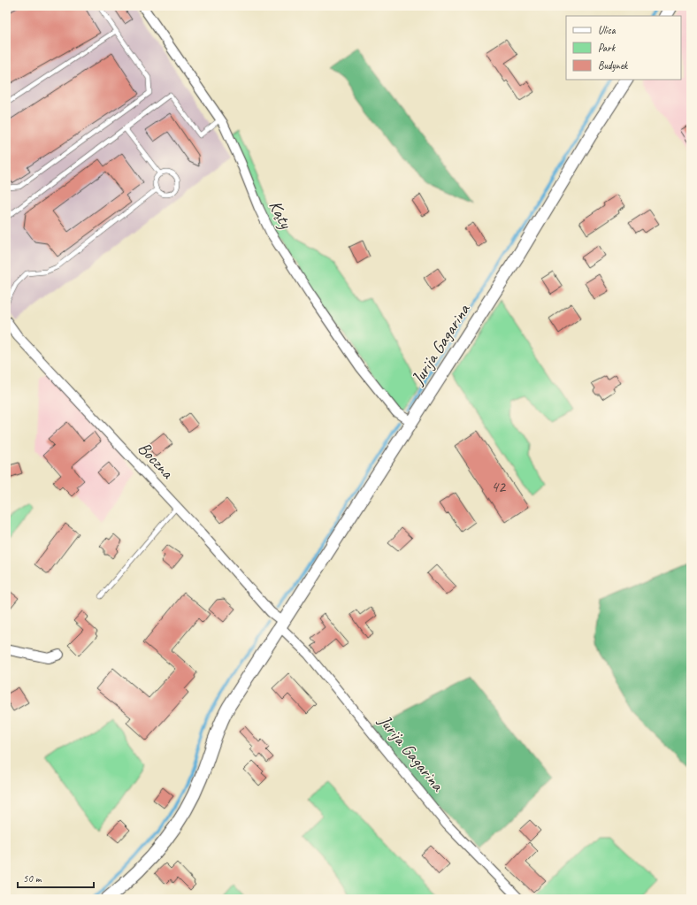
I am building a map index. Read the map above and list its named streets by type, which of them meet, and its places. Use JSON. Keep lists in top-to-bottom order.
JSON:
{
  "streets": {
    "street": ["Kąty", "Jurija Gagarina", "Boczna"]
  },
  "crossings": [
    ["Kąty", "Jurija Gagarina"],
    ["Jurija Gagarina", "Boczna"]
  ],
  "house_numbers": ["42"],
  "legend": ["Ulica", "Park", "Budynek"],
  "scale_bar": "50 m"
}
